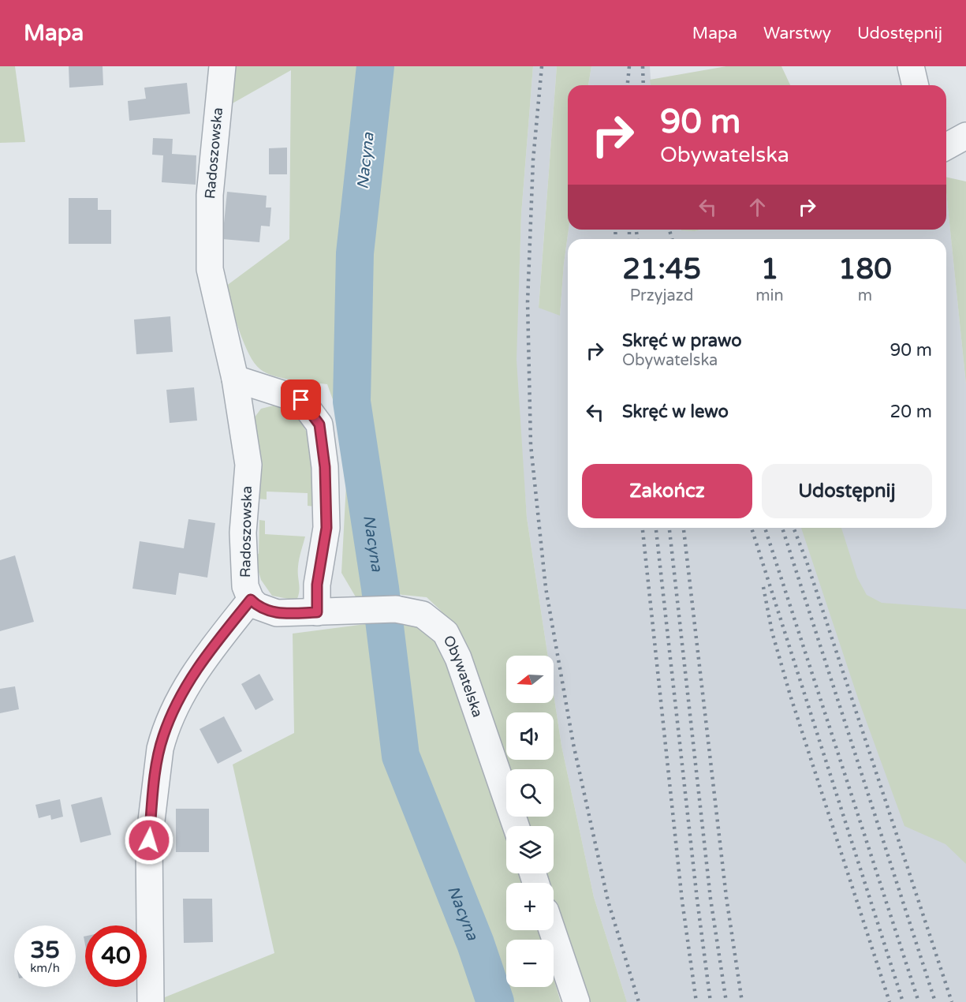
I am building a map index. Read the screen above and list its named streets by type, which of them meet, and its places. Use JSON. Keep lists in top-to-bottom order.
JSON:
{
  "streets": {
    "street": ["Radoszowska", "Obywatelska"]
  },
  "crossings": [
    ["Radoszowska", "Obywatelska"]
  ],
  "water": ["Nacyna"],
  "north": "left",
  "page": {
    "header": "Mapa",
    "nav": ["Mapa", "Warstwy", "Udostępnij"],
    "turn": ["90 m", "Obywatelska"],
    "eta": [
      "21:45",
      "Przyjazd",
      "1",
      "min",
      "180",
      "m"
    ],
    "list": [
      {
        "name": "Skręć w prawo",
        "note": "Obywatelska",
        "value": "90 m"
      },
      {
        "name": "Skręć w lewo",
        "value": "20 m"
      }
    ],
    "buttons": ["Zakończ", "Udostępnij"],
    "map_buttons": ["+", "−"],
    "speed": "35 km/h",
    "limit": "40"
  }
}
